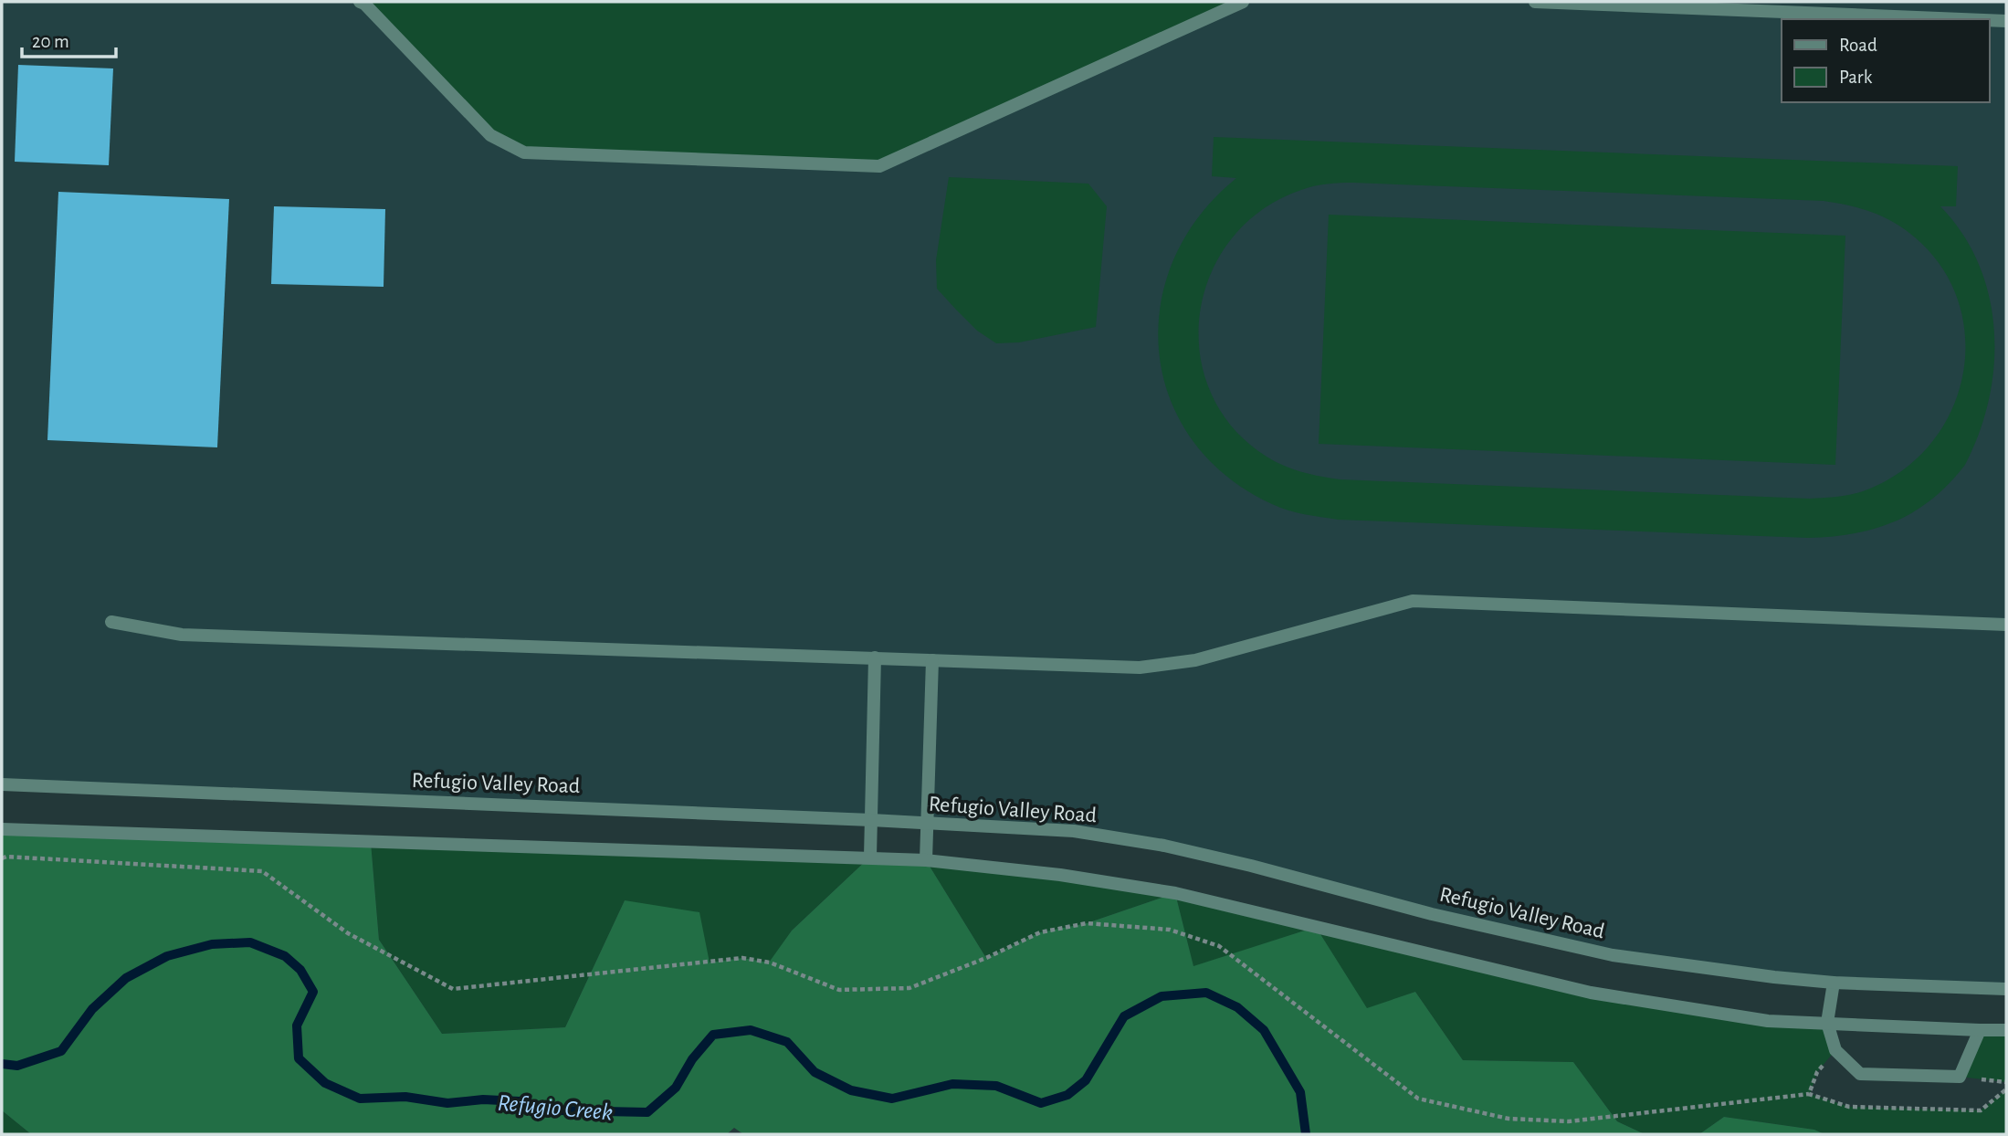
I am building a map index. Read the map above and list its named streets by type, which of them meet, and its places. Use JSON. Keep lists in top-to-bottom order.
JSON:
{
  "streets": {
    "street": ["Refugio Valley Road"]
  },
  "water": ["Refugio Creek"],
  "legend": ["Road", "Park"],
  "scale_bar": "20 m"
}
